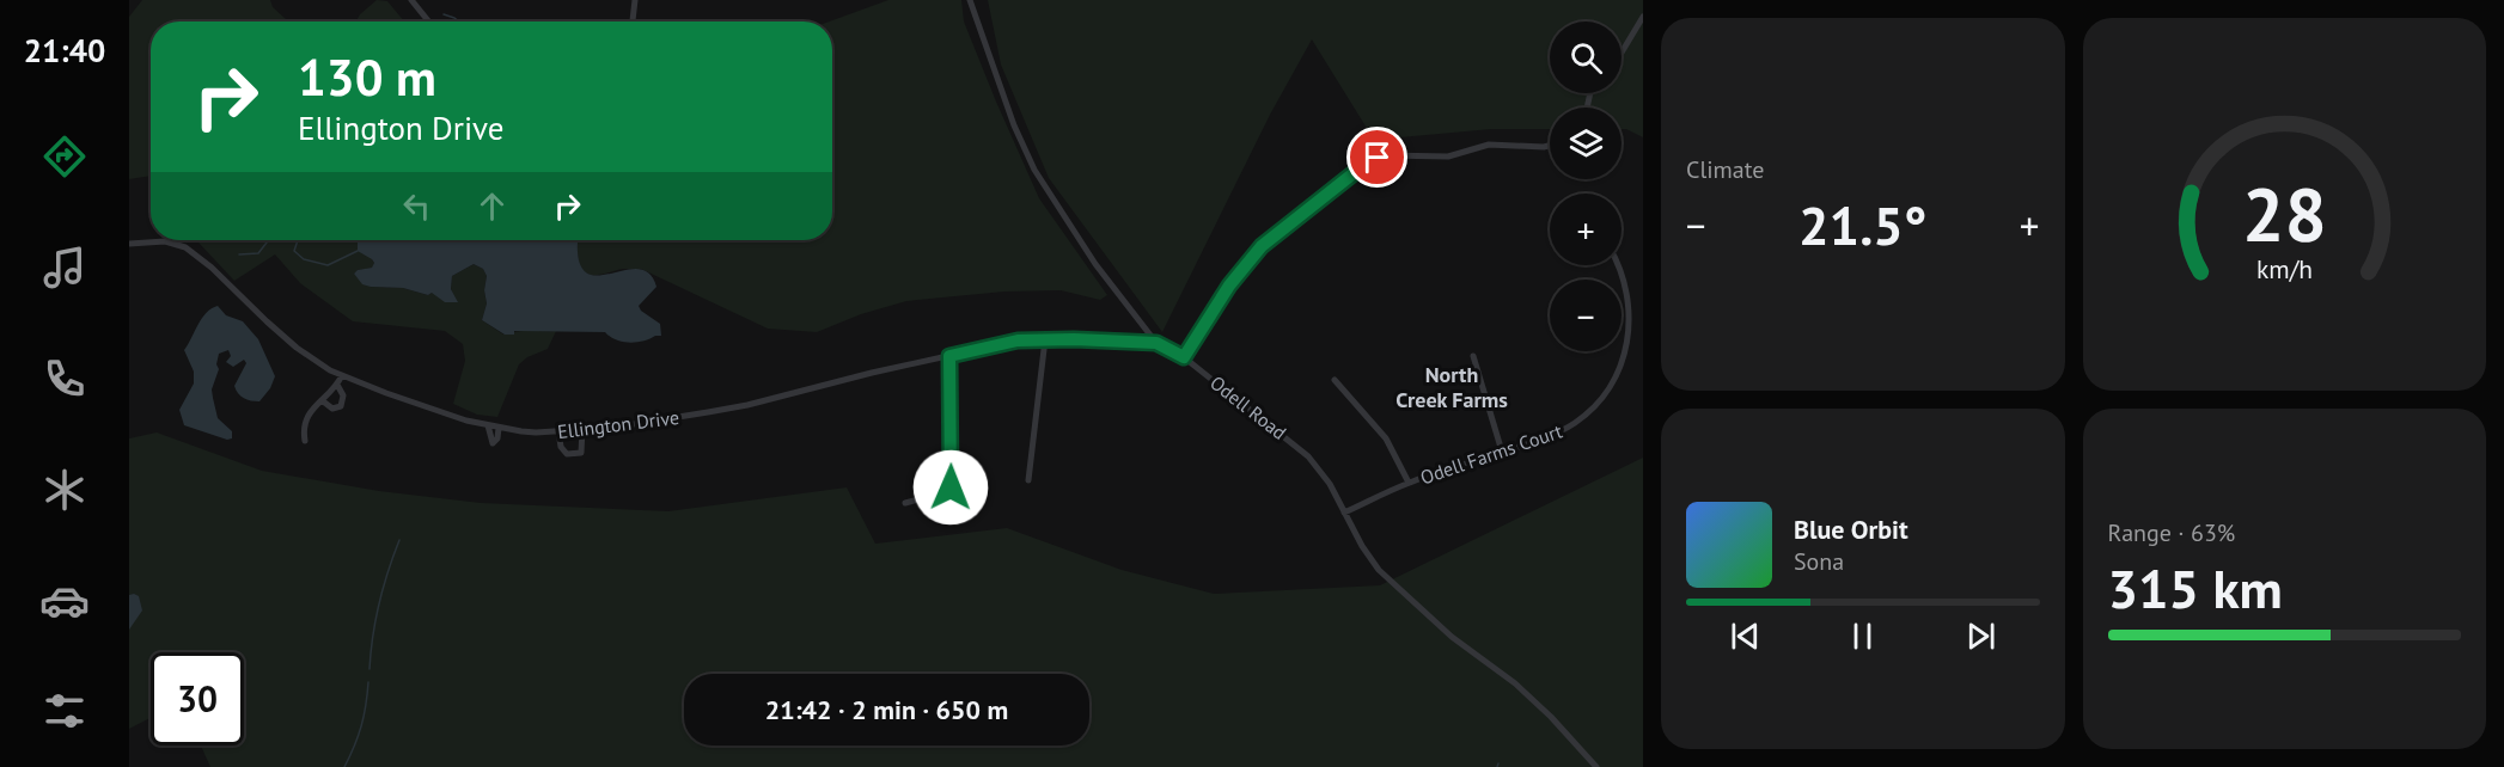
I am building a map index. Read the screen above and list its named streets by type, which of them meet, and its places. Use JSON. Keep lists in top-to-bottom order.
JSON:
{
  "streets": {
    "street": ["Odell Road", "Ellington Drive", "Odell Farms Court"]
  },
  "crossings": [
    ["Odell Road", "Ellington Drive"],
    ["Odell Road", "Odell Farms Court"]
  ],
  "districts": ["North Creek Farms"],
  "page": {
    "tabs": "21:40",
    "tile": [
      "Climate",
      ["Range · 63%", "315 km"]
    ],
    "map_buttons": ["+", "−"],
    "turn": ["130 m", "Ellington Drive"],
    "heat": ["−", "21.5°", "+"],
    "song": ["Blue Orbit", "Sona"],
    "limit": "30",
    "trip": "21:42 · 2 min · 650 m",
    "gauge": ["28", "km/h"]
  }
}
